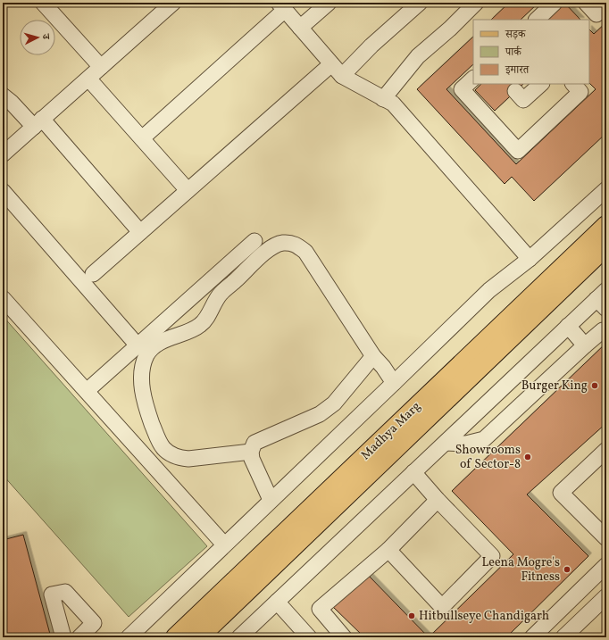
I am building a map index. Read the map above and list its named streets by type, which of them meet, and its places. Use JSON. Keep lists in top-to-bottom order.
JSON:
{
  "streets": {
    "main road": ["Madhya Marg"]
  },
  "places": [
    "Burger King",
    "Showrooms of Sector-8",
    "Leena Mogre's Fitness",
    "Hitbullseye Chandigarh"
  ],
  "legend": ["सड़क", "पार्क", "इमारत"],
  "north": "right"
}
